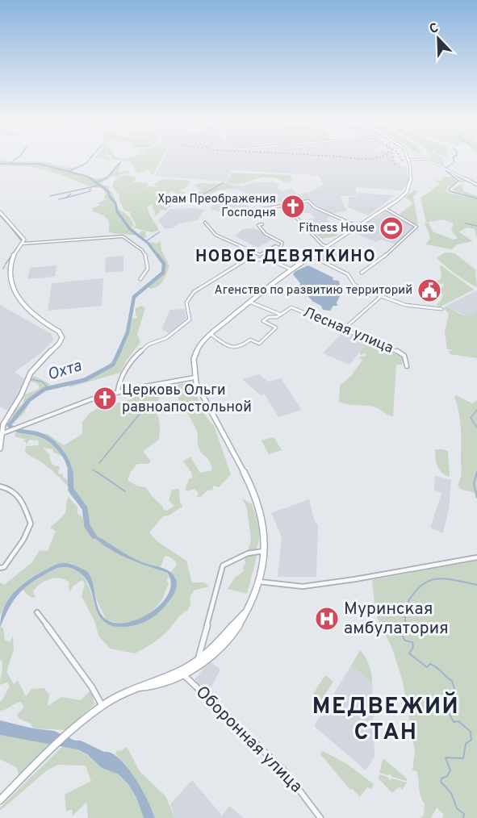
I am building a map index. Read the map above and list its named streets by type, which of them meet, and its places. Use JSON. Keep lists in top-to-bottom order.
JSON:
{
  "streets": {
    "street": ["Лесная улица", "Оборонная улица"]
  },
  "districts": ["НОВОЕ ДЕВЯТКИНО", "МЕДВЕЖИЙ СТАН"],
  "water": ["Охта"],
  "places": {
    "church": ["Храм Преображения Господня", "Церковь Ольги равноапостольной"],
    "sports": ["Fitness House"],
    "public building": ["Агенство по развитию территорий"],
    "hospital": ["Муринская амбулатория"]
  },
  "north": "top left"
}
